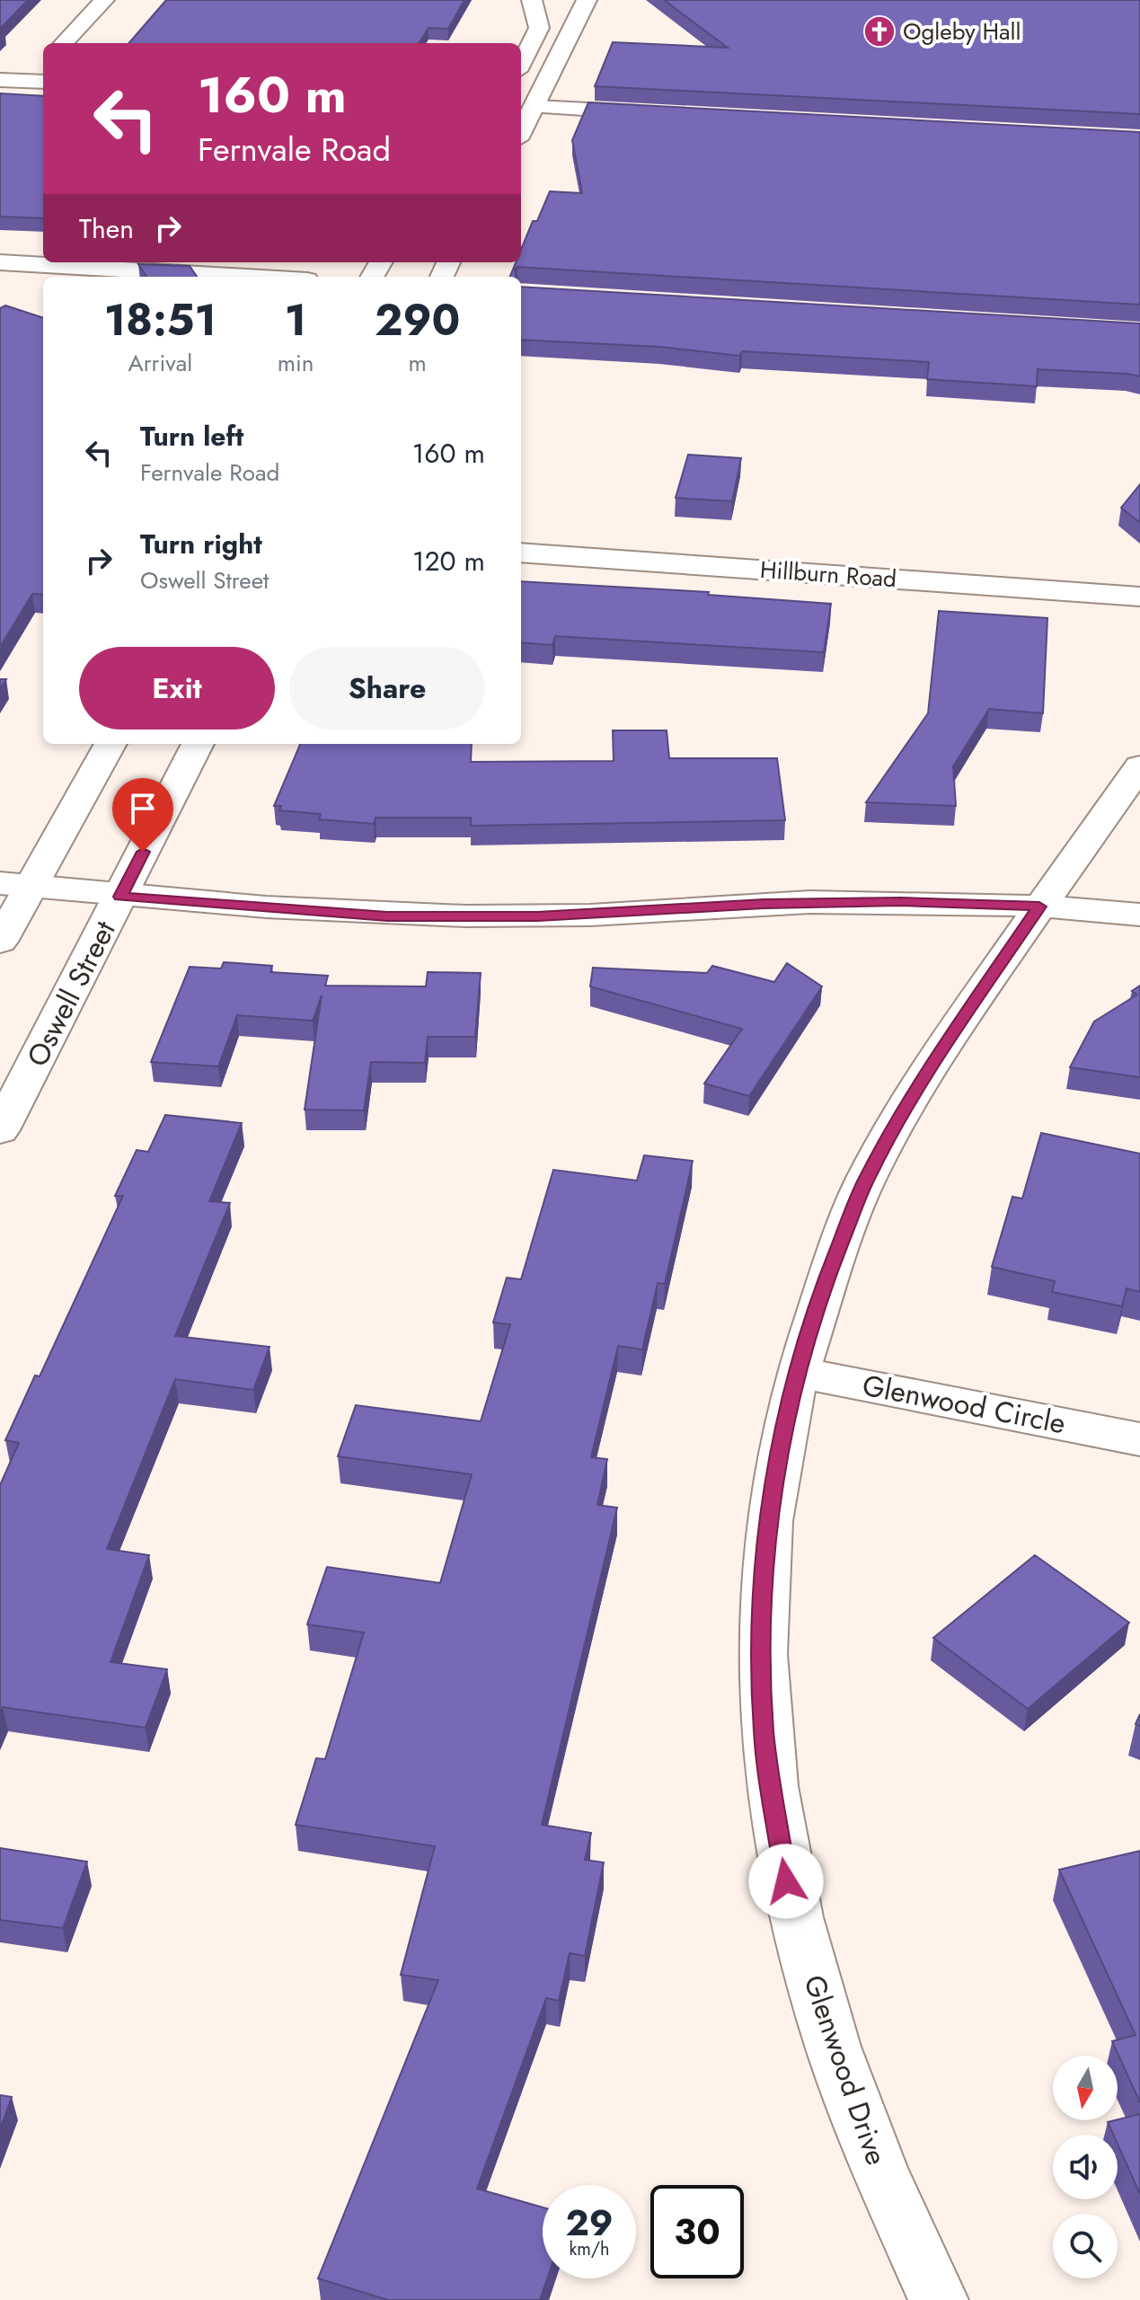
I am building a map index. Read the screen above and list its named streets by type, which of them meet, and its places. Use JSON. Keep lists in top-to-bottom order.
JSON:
{
  "streets": {
    "street": [
      "Hillburn Road",
      "Oswell Street",
      "Glenwood Circle",
      "Glenwood Drive"
    ]
  },
  "crossings": [
    ["Glenwood Circle", "Glenwood Drive"]
  ],
  "places": {
    "church": ["Ogleby Hall"]
  },
  "north": "bottom",
  "page": {
    "turn": ["160 m", "Fernvale Road"],
    "then": "Then",
    "eta": [
      "18:51",
      "Arrival",
      "1",
      "min",
      "290",
      "m"
    ],
    "list": [
      {
        "name": "Turn left",
        "note": "Fernvale Road",
        "value": "160 m"
      },
      {
        "name": "Turn right",
        "note": "Oswell Street",
        "value": "120 m"
      }
    ],
    "buttons": ["Exit", "Share"],
    "speed": "29 km/h",
    "limit": "30"
  }
}
